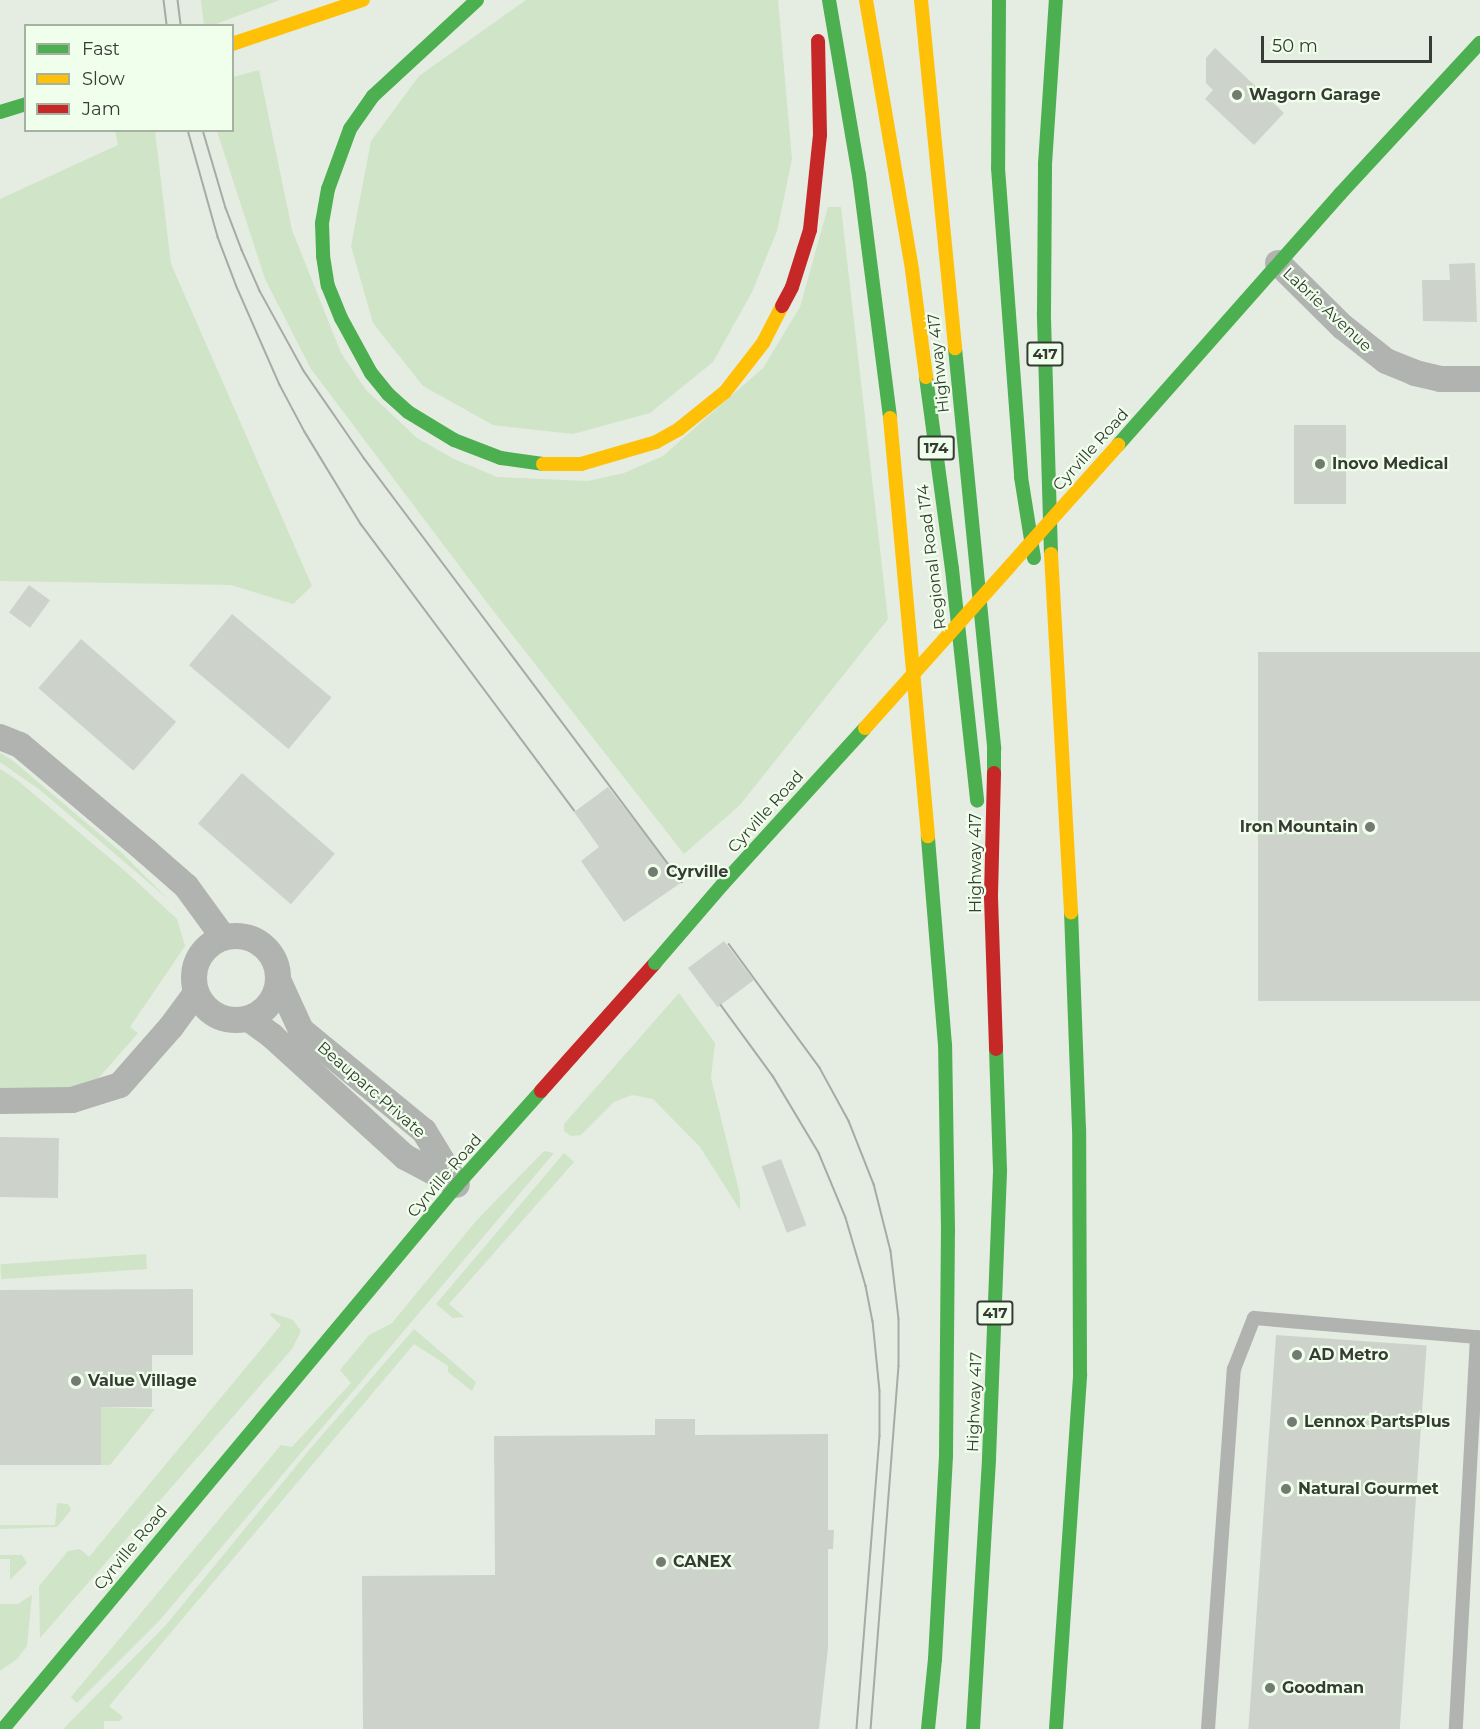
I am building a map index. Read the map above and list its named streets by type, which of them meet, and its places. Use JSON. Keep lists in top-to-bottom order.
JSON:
{
  "streets": {
    "main road": [
      "417",
      "Highway 417",
      "174",
      "Cyrville Road",
      "Regional Road 174"
    ],
    "street": ["Labrie Avenue", "Beauparc Private"]
  },
  "crossings": [
    ["Labrie Avenue", "Cyrville Road"],
    ["Highway 417", "Regional Road 174"],
    ["Cyrville Road", "Beauparc Private"]
  ],
  "places": [
    "Wagorn Garage",
    "Inovo Medical",
    "Iron Mountain",
    "Cyrville",
    "AD Metro",
    "Value Village",
    "Lennox PartsPlus",
    "Natural Gourmet",
    "CANEX",
    "Goodman"
  ],
  "legend": ["Fast", "Slow", "Jam"],
  "scale_bar": "50 m"
}
